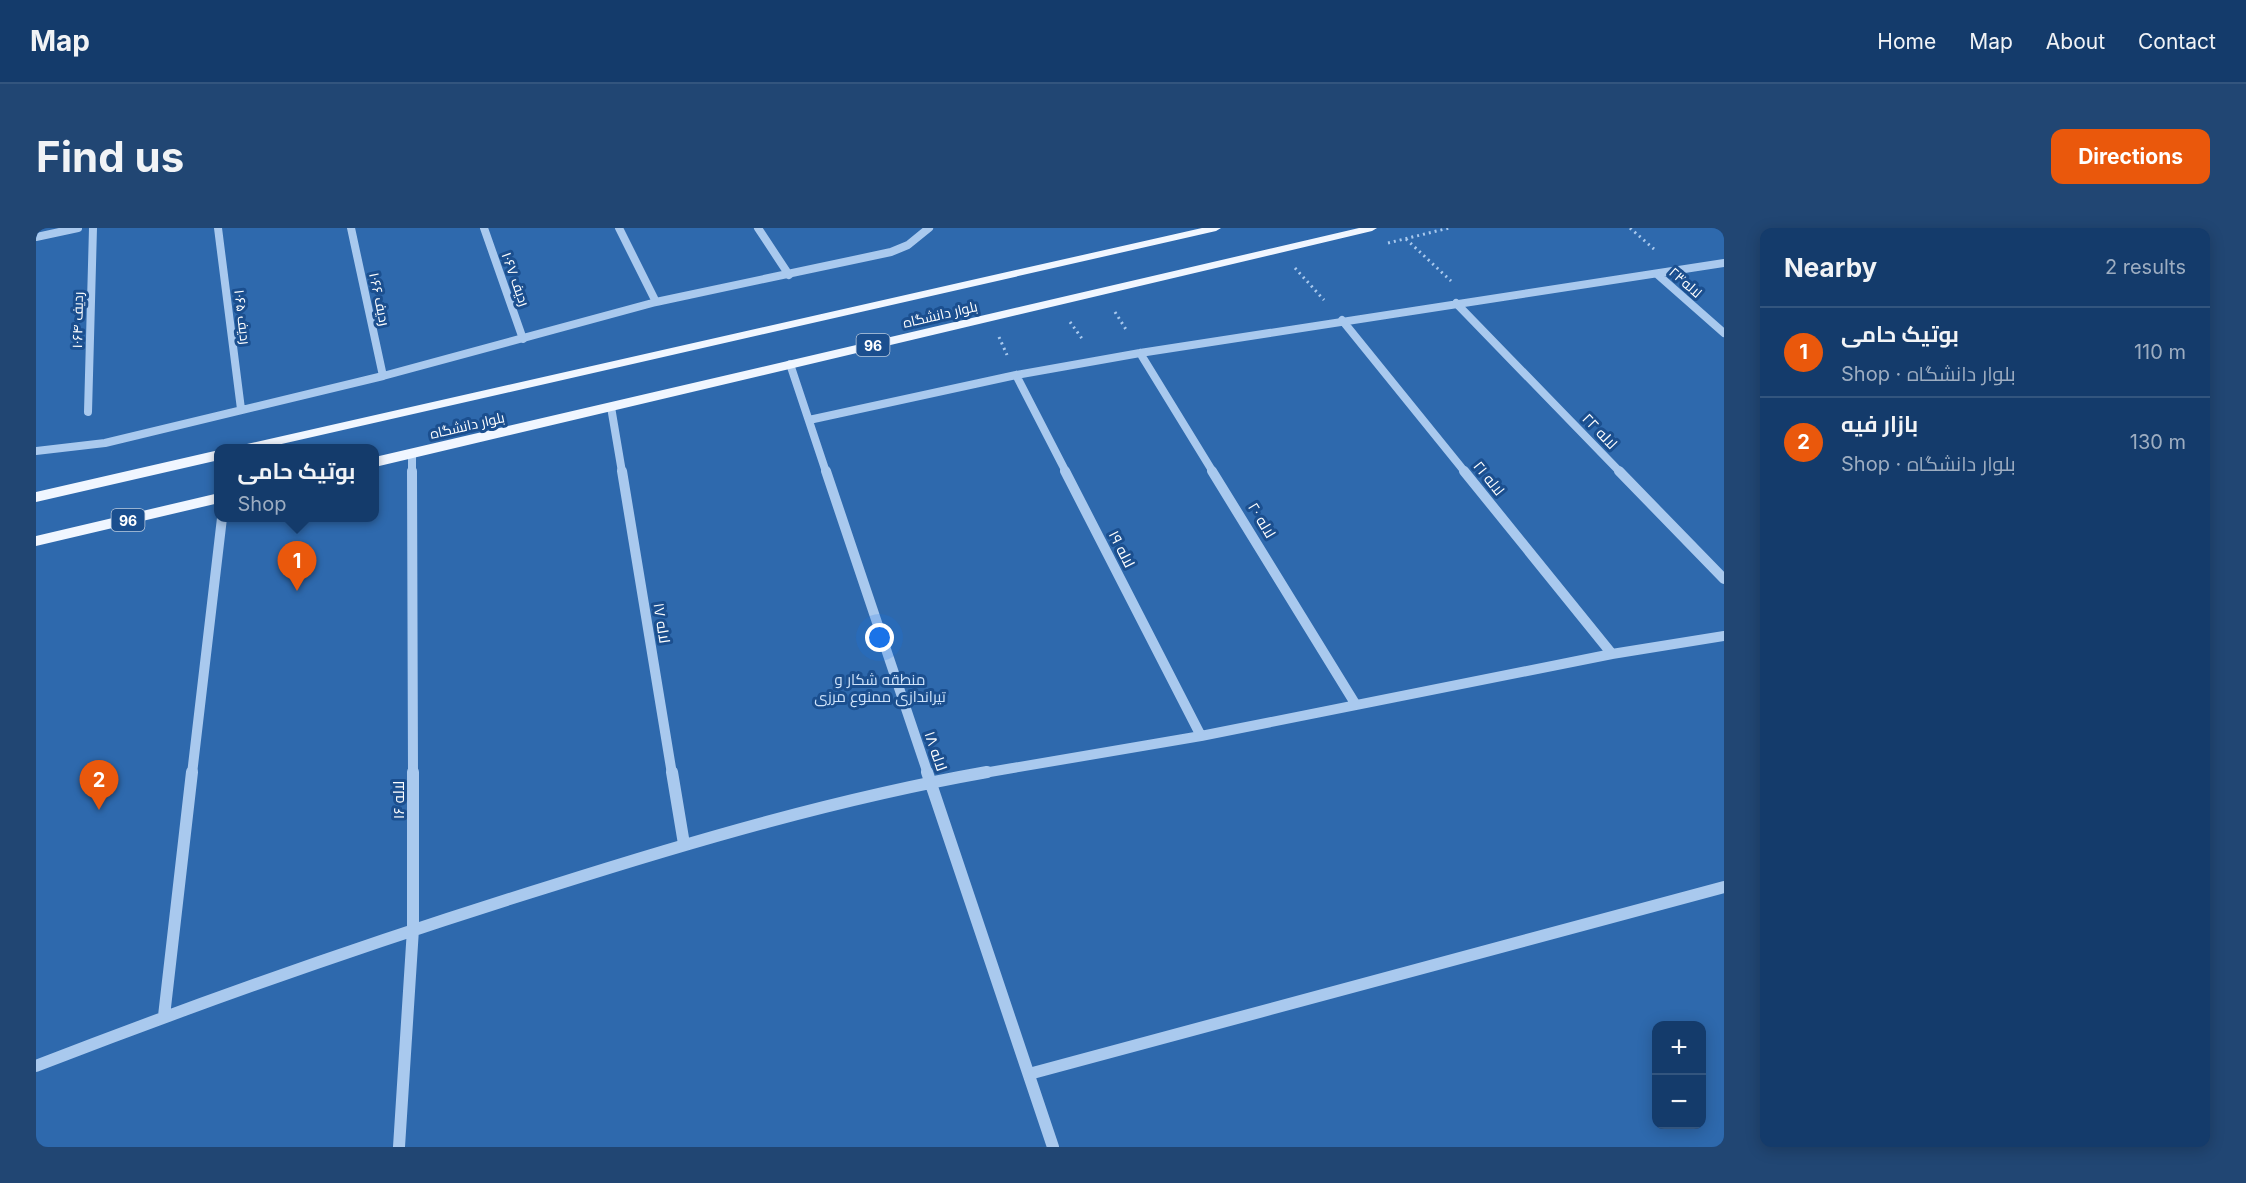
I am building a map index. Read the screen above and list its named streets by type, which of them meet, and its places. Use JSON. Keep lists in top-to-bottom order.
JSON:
{
  "streets": {
    "main road": ["بلوار دانشگاه", "96"],
    "street": [
      "ردیف ۱۰۶۷",
      "لاله۲۳",
      "ردیف ۱۰۶۶",
      "ردیف ۱۰۶۵",
      "ردیف ۱۰۶۴",
      "لاله ۲۲",
      "لاله ۲۱",
      "لاله ۲۰",
      "لاله ۱۹",
      "لاله ۱۷",
      "لاله ۱۸",
      "لاله ۱۶"
    ]
  },
  "crossings": [
    ["بلوار دانشگاه", "لاله ۱۷"],
    ["بلوار دانشگاه", "لاله ۱۸"],
    ["بلوار دانشگاه", "لاله ۱۶"]
  ],
  "parks": ["منطقه شکار و تیراندازی ممنوع مرزی"],
  "page": {
    "header": "Map",
    "nav": [
      "Home",
      "Map",
      "About",
      "Contact"
    ],
    "buttons": "Directions",
    "title": "Find us",
    "heading": ["Nearby", "2 results"],
    "list": [
      {
        "mark": "1",
        "name": "بوتیک حامی",
        "note": "Shop · بلوار دانشگاه",
        "value": "110 m"
      },
      {
        "mark": "2",
        "name": "بازار فیه",
        "note": "Shop · بلوار دانشگاه",
        "value": "130 m"
      }
    ],
    "popup": ["بوتیک حامی", "Shop"],
    "pins": ["1", "2"],
    "map_buttons": ["+", "−"]
  }
}
